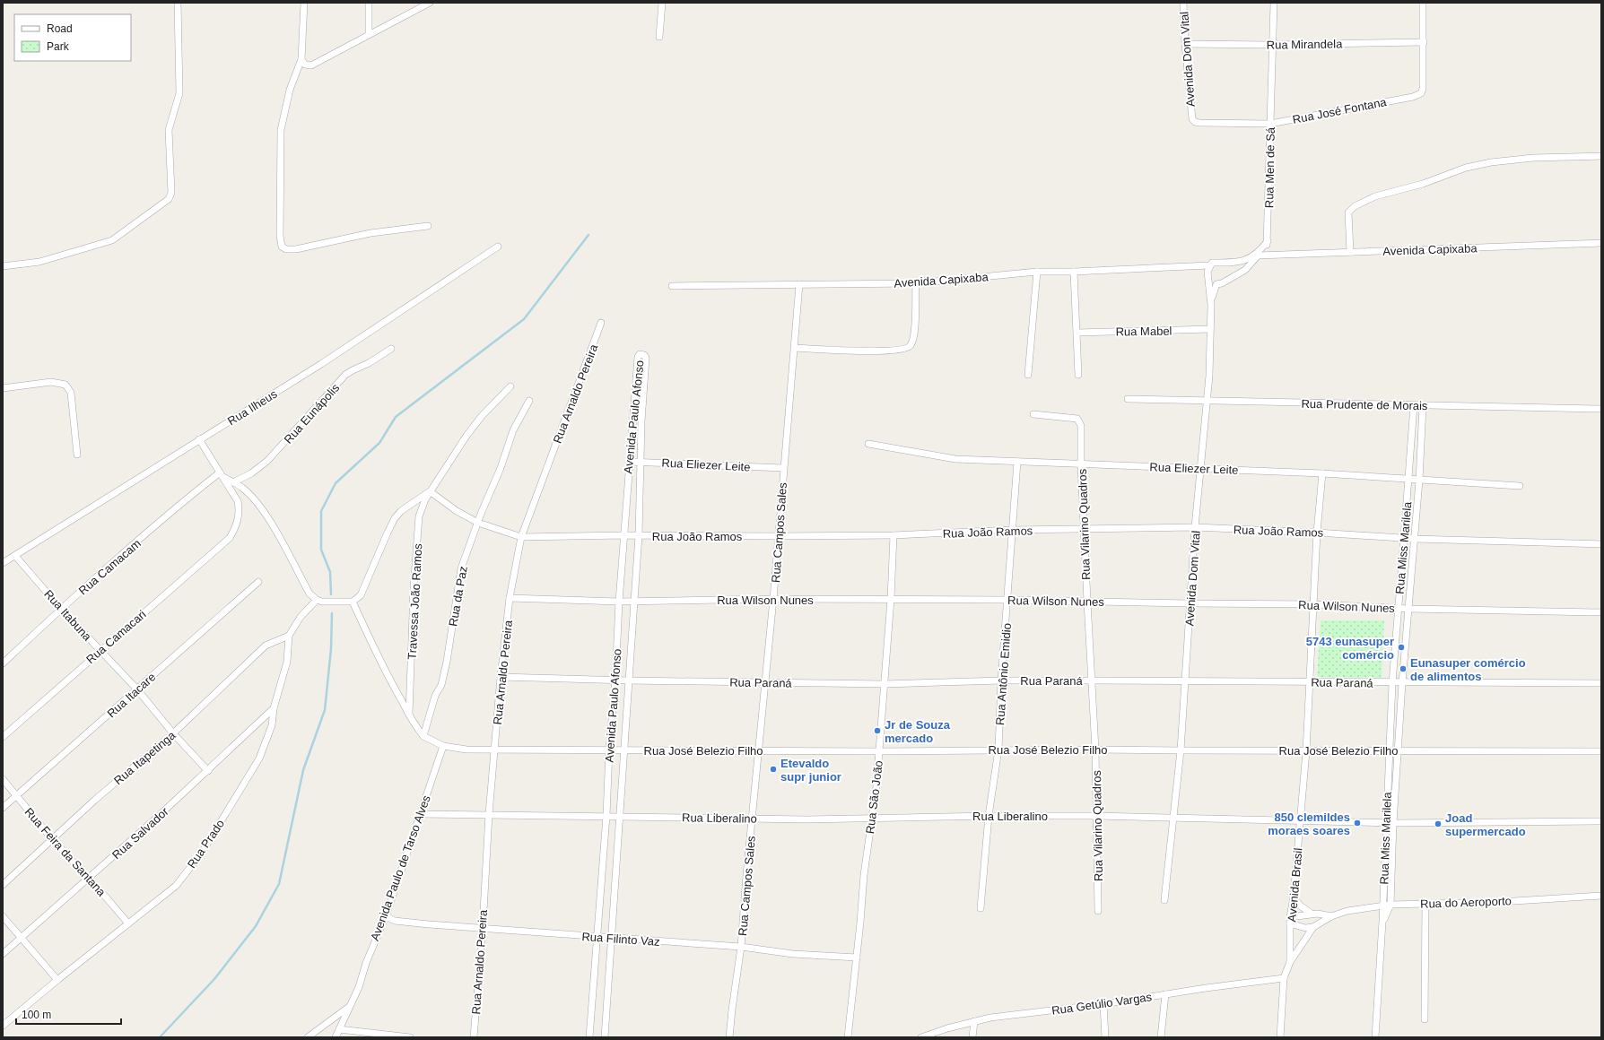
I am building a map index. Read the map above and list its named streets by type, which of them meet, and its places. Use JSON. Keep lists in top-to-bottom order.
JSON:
{
  "streets": {
    "street": [
      "Rua Mirandela",
      "Avenida Dom Vital",
      "Rua José Fontana",
      "Rua Men de Sá",
      "Avenida Capixaba",
      "Rua Mabel",
      "Rua Arnaldo Pereira",
      "Rua Prudente de Morais",
      "Rua Ilheus",
      "Rua Eunápolis",
      "Avenida Paulo Afonso",
      "Rua Eliezer Leite",
      "Rua Vilarino Quadros",
      "Rua João Ramos",
      "Rua Campos Sales",
      "Rua Miss Marilela",
      "Rua Camacam",
      "Rua da Paz",
      "Rua Wilson Nunes",
      "Travessa João Ramos",
      "Rua Itabuna",
      "Rua Camacari",
      "Rua Antônio Emidio",
      "Rua Paraná",
      "Rua Itacare",
      "Rua José Belezio Filho",
      "Rua Itapetinga",
      "Rua São João",
      "Rua Liberalino",
      "Rua Salvador",
      "Rua Prado",
      "Rua Feira da Santana",
      "Avenida Paulo de Tarso Alves",
      "Avenida Brasil",
      "Rua do Aeroporto",
      "Rua Filinto Vaz",
      "Rua Getúlio Vargas"
    ]
  },
  "crossings": [
    ["Rua Mirandela", "Avenida Dom Vital"],
    ["Rua Mirandela", "Rua José Fontana"],
    ["Rua Mirandela", "Rua Men de Sá"],
    ["Avenida Dom Vital", "Rua José Fontana"],
    ["Avenida Dom Vital", "Avenida Capixaba"],
    ["Avenida Dom Vital", "Rua Mabel"],
    ["Avenida Dom Vital", "Rua Prudente de Morais"],
    ["Avenida Dom Vital", "Rua Eliezer Leite"],
    ["Avenida Dom Vital", "Rua João Ramos"],
    ["Avenida Dom Vital", "Rua Wilson Nunes"],
    ["Avenida Dom Vital", "Rua Paraná"],
    ["Avenida Dom Vital", "Rua José Belezio Filho"],
    ["Avenida Dom Vital", "Rua Liberalino"],
    ["Rua José Fontana", "Rua Men de Sá"],
    ["Avenida Capixaba", "Rua Campos Sales"],
    ["Rua Arnaldo Pereira", "Rua João Ramos"],
    ["Rua Arnaldo Pereira", "Rua Wilson Nunes"],
    ["Rua Arnaldo Pereira", "Rua Paraná"],
    ["Rua Arnaldo Pereira", "Rua José Belezio Filho"],
    ["Rua Arnaldo Pereira", "Rua Liberalino"],
    ["Rua Arnaldo Pereira", "Rua Filinto Vaz"],
    ["Rua Prudente de Morais", "Rua Miss Marilela"],
    ["Rua Ilheus", "Rua Itabuna"],
    ["Avenida Paulo Afonso", "Rua Eliezer Leite"],
    ["Avenida Paulo Afonso", "Rua João Ramos"],
    ["Avenida Paulo Afonso", "Rua Wilson Nunes"],
    ["Avenida Paulo Afonso", "Rua Paraná"],
    ["Avenida Paulo Afonso", "Rua José Belezio Filho"],
    ["Avenida Paulo Afonso", "Rua Liberalino"],
    ["Avenida Paulo Afonso", "Rua Filinto Vaz"],
    ["Rua Eliezer Leite", "Rua Vilarino Quadros"],
    ["Rua Eliezer Leite", "Rua Campos Sales"],
    ["Rua Eliezer Leite", "Rua Miss Marilela"],
    ["Rua Eliezer Leite", "Rua Antônio Emidio"],
    ["Rua Eliezer Leite", "Avenida Brasil"],
    ["Rua Vilarino Quadros", "Rua João Ramos"],
    ["Rua Vilarino Quadros", "Rua Wilson Nunes"],
    ["Rua Vilarino Quadros", "Rua Paraná"],
    ["Rua Vilarino Quadros", "Rua José Belezio Filho"],
    ["Rua Vilarino Quadros", "Rua Liberalino"],
    ["Rua João Ramos", "Rua Campos Sales"],
    ["Rua João Ramos", "Rua Miss Marilela"],
    ["Rua João Ramos", "Rua da Paz"],
    ["Rua João Ramos", "Travessa João Ramos"],
    ["Rua João Ramos", "Rua Antônio Emidio"],
    ["Rua João Ramos", "Rua São João"],
    ["Rua João Ramos", "Avenida Brasil"],
    ["Rua Campos Sales", "Rua Wilson Nunes"],
    ["Rua Campos Sales", "Rua Paraná"],
    ["Rua Campos Sales", "Rua José Belezio Filho"],
    ["Rua Campos Sales", "Rua Liberalino"],
    ["Rua Campos Sales", "Rua Filinto Vaz"],
    ["Rua Miss Marilela", "Rua Wilson Nunes"],
    ["Rua Miss Marilela", "Rua Paraná"],
    ["Rua Miss Marilela", "Rua José Belezio Filho"],
    ["Rua Miss Marilela", "Rua Liberalino"],
    ["Rua Miss Marilela", "Rua do Aeroporto"],
    ["Rua Camacam", "Rua Itabuna"],
    ["Rua Camacam", "Rua Camacari"],
    ["Rua Wilson Nunes", "Rua Antônio Emidio"],
    ["Rua Wilson Nunes", "Rua São João"],
    ["Rua Wilson Nunes", "Avenida Brasil"],
    ["Rua Itabuna", "Rua Camacari"],
    ["Rua Itabuna", "Rua Itacare"],
    ["Rua Itabuna", "Rua Itapetinga"],
    ["Rua Itabuna", "Rua Salvador"],
    ["Rua Antônio Emidio", "Rua Paraná"],
    ["Rua Antônio Emidio", "Rua José Belezio Filho"],
    ["Rua Antônio Emidio", "Rua Liberalino"],
    ["Rua Paraná", "Rua São João"],
    ["Rua Paraná", "Avenida Brasil"],
    ["Rua Itacare", "Rua Feira da Santana"],
    ["Rua José Belezio Filho", "Rua São João"],
    ["Rua José Belezio Filho", "Avenida Brasil"],
    ["Rua Itapetinga", "Rua Prado"],
    ["Rua Itapetinga", "Rua Feira da Santana"],
    ["Rua São João", "Rua Liberalino"],
    ["Rua São João", "Rua Filinto Vaz"],
    ["Rua Liberalino", "Avenida Paulo de Tarso Alves"],
    ["Rua Liberalino", "Avenida Brasil"],
    ["Rua Salvador", "Rua Prado"],
    ["Rua Salvador", "Rua Feira da Santana"],
    ["Rua Prado", "Rua Feira da Santana"],
    ["Avenida Paulo de Tarso Alves", "Rua Filinto Vaz"],
    ["Avenida Brasil", "Rua Getúlio Vargas"]
  ],
  "places": [
    "5743 eunasuper comércio",
    "Eunasuper comércio de alimentos",
    "Jr de Souza mercado",
    "Etevaldo supr junior",
    "850 clemildes moraes soares",
    "Joad supermercado"
  ],
  "legend": ["Road", "Park"],
  "scale_bar": "100 m"
}
